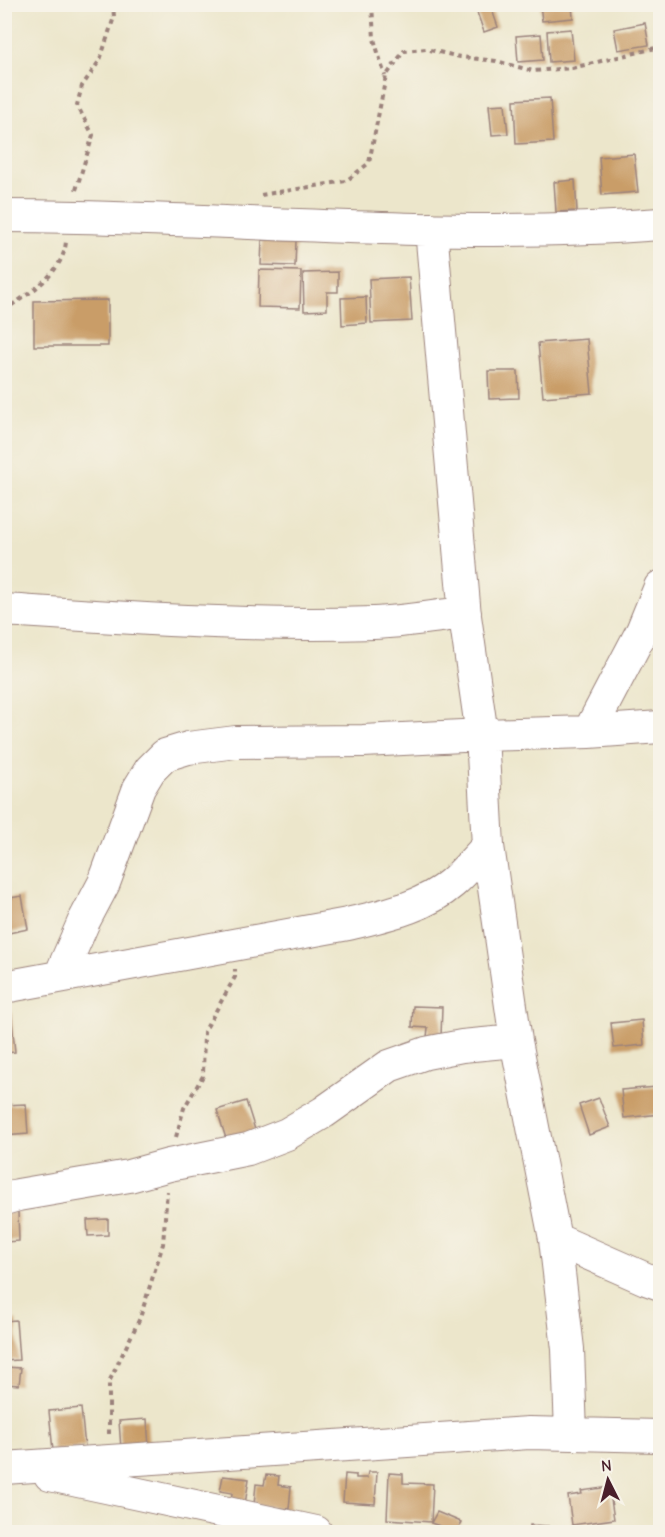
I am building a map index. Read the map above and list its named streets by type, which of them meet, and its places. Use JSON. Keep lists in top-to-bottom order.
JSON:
{
  "north": "top"
}
